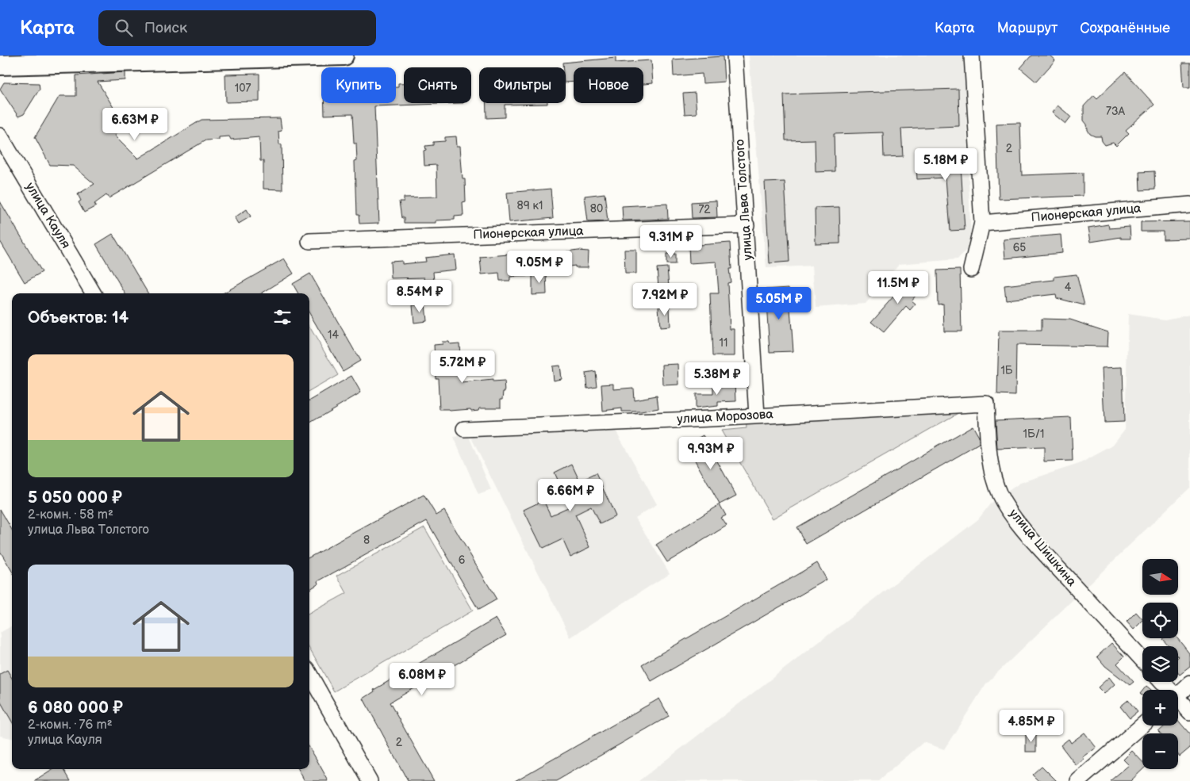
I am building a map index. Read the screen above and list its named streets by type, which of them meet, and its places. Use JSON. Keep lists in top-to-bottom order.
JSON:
{
  "streets": {
    "street": [
      "улица Льва Толстого",
      "Пионерская улица",
      "улица Кауля",
      "улица Морозова",
      "улица Шишкина"
    ]
  },
  "crossings": [
    ["улица Льва Толстого", "Пионерская улица"],
    ["улица Льва Толстого", "улица Морозова"],
    ["улица Морозова", "улица Шишкина"]
  ],
  "house_numbers": [
    "107",
    "73А",
    "2",
    "89 к1",
    "80",
    "72",
    "65",
    "4",
    "14",
    "11",
    "1Б",
    "1Б/1",
    "8",
    "6",
    "2"
  ],
  "north": "right",
  "page": {
    "header": "Карта",
    "search": "Поиск",
    "nav": ["Карта", "Маршрут", "Сохранённые"],
    "chip": [
      "Купить",
      "Снять",
      "Фильтры",
      "Новое"
    ],
    "price": [
      "6.63M ₽",
      "5.18M ₽",
      "9.31M ₽",
      "9.05M ₽",
      "11.5M ₽",
      "8.54M ₽",
      "7.92M ₽",
      "5.05M ₽",
      "5.72M ₽",
      "5.38M ₽",
      "9.93M ₽",
      "6.66M ₽",
      "6.08M ₽",
      "4.85M ₽"
    ],
    "heading": "Объектов: 14",
    "list": [
      {
        "name": "5 050 000 ₽",
        "note": "2-комн. · 58 m² · улица Льва Толстого"
      },
      {
        "name": "6 080 000 ₽",
        "note": "2-комн. · 76 m² · улица Кауля"
      }
    ],
    "map_buttons": ["+", "−"]
  }
}
